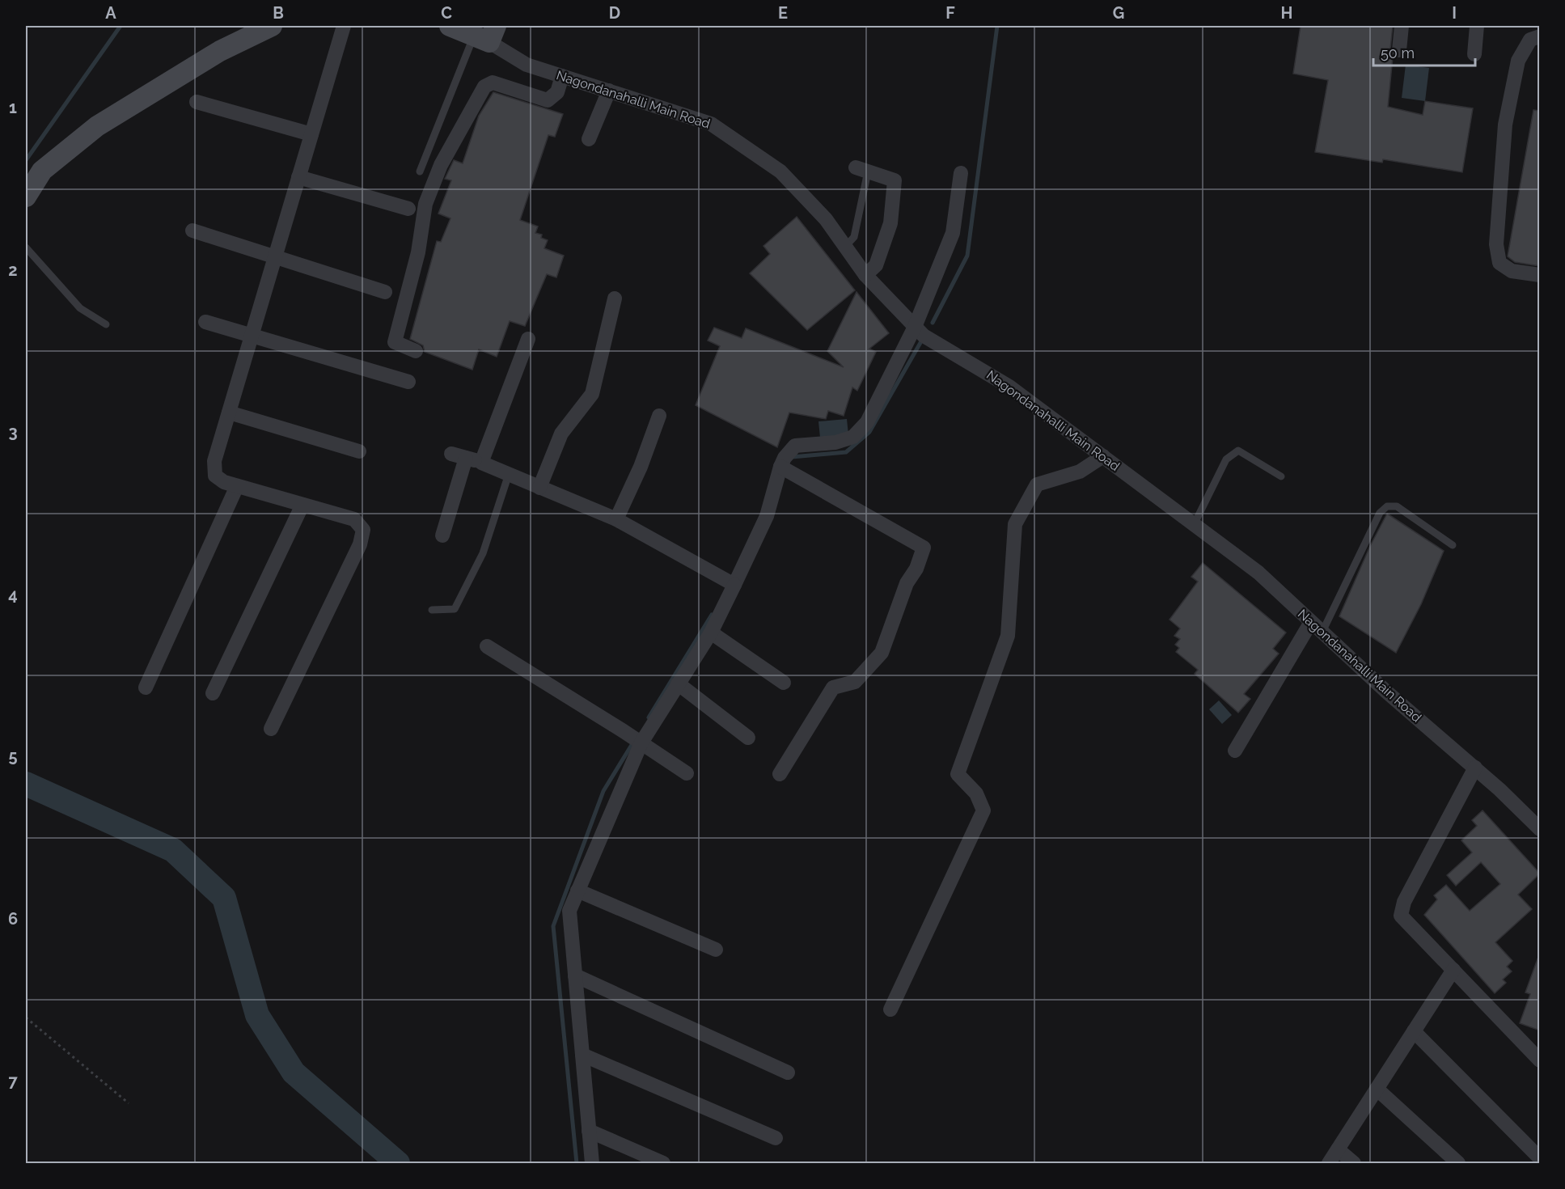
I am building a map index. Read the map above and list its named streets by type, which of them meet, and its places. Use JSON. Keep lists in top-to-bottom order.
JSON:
{
  "streets": {
    "street": ["Nagondanahalli Main Road"]
  },
  "scale_bar": "50 m",
  "grid": {
    "columns": [
      "A",
      "B",
      "C",
      "D",
      "E",
      "F",
      "G",
      "H",
      "I"
    ],
    "rows": [
      "1",
      "2",
      "3",
      "4",
      "5",
      "6",
      "7"
    ]
  }
}
